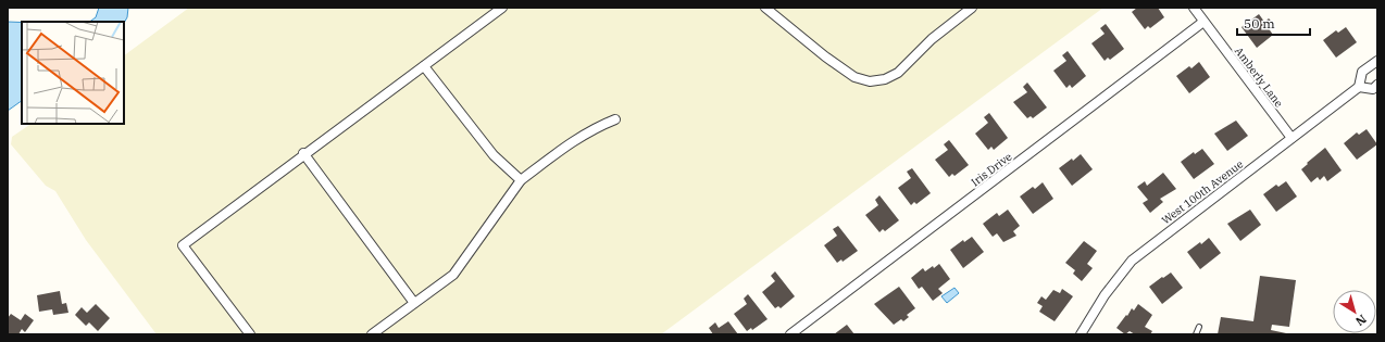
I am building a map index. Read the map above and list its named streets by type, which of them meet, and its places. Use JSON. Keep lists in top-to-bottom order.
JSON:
{
  "streets": {
    "street": ["Amberly Lane", "Iris Drive", "West 100th Avenue"]
  },
  "crossings": [
    ["Amberly Lane", "Iris Drive"],
    ["Amberly Lane", "West 100th Avenue"]
  ],
  "scale_bar": "50 m",
  "north": "bottom right"
}
